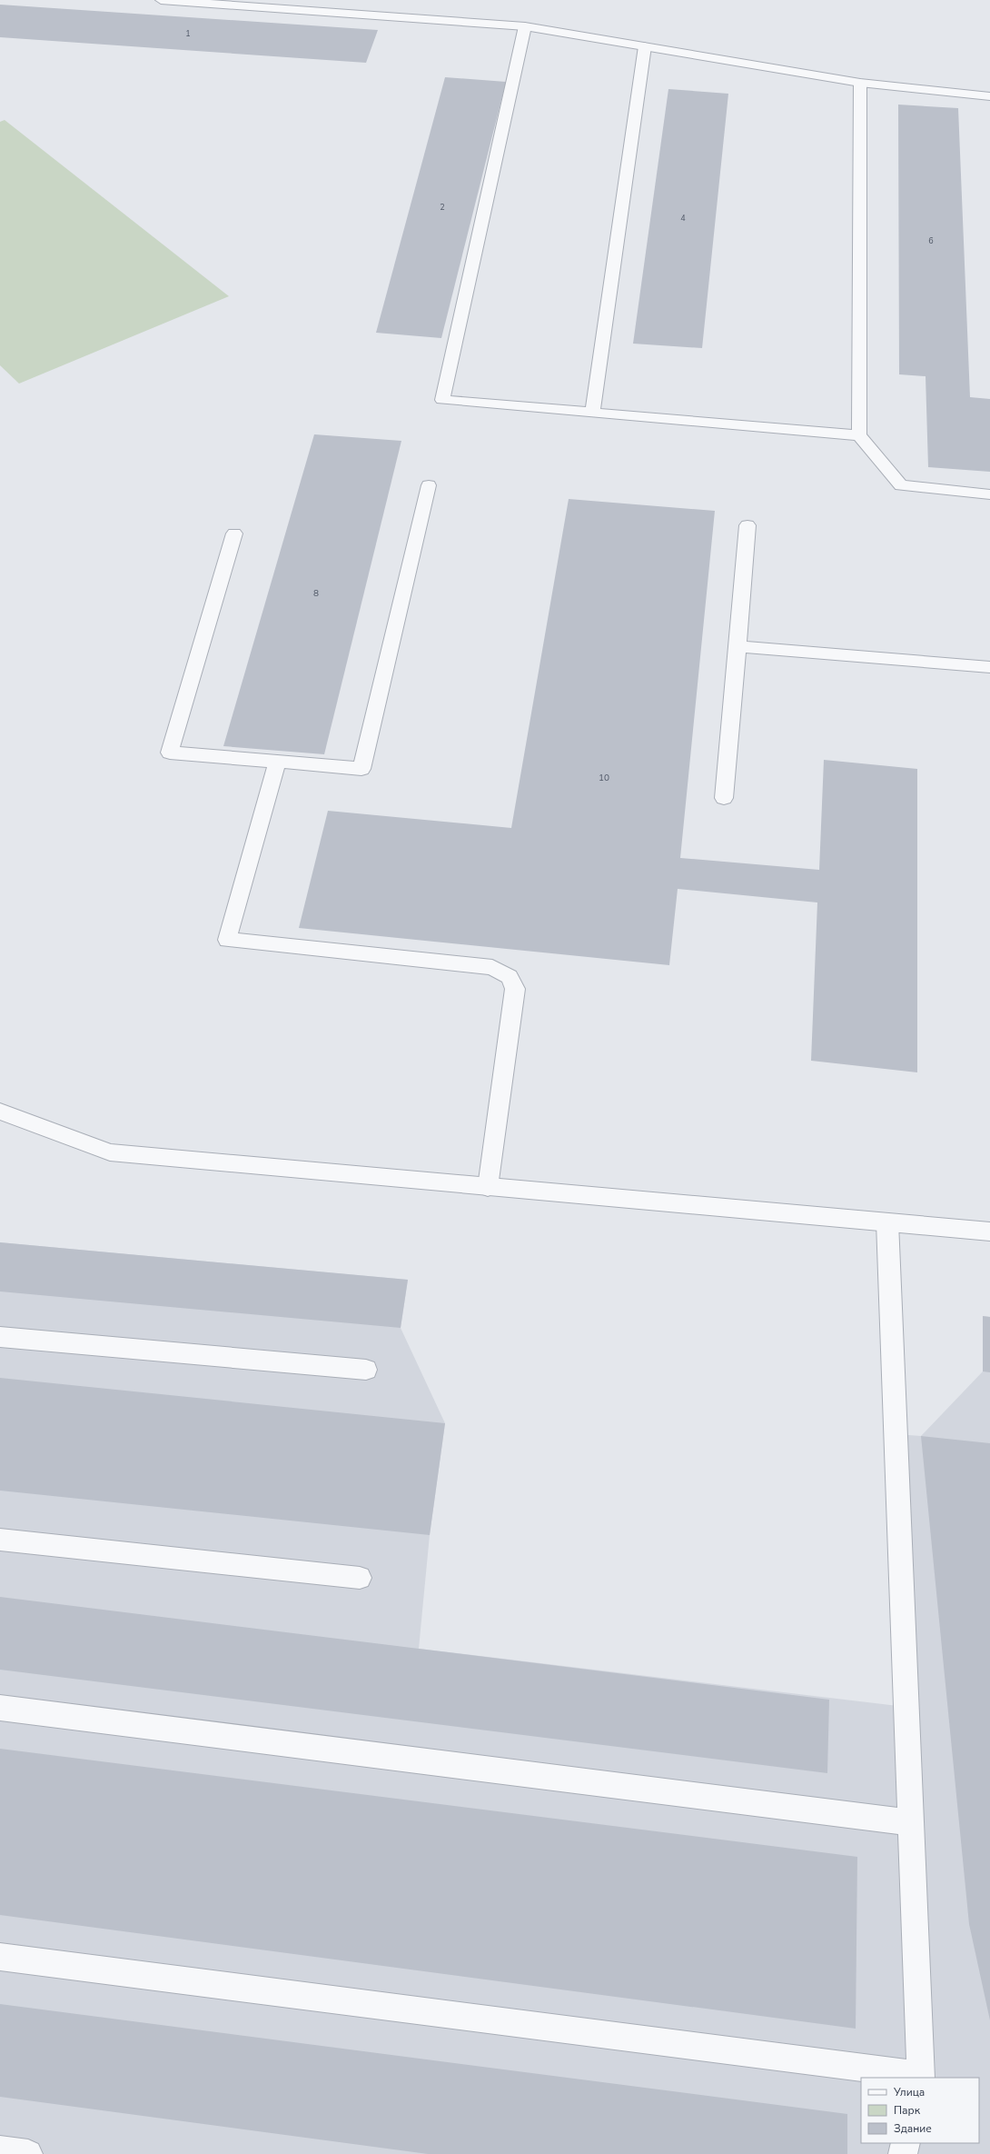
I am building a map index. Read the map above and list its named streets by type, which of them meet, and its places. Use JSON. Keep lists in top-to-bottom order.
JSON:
{
  "house_numbers": [
    "1",
    "2",
    "4",
    "6",
    "8",
    "10"
  ],
  "legend": ["Улица", "Парк", "Здание"]
}
